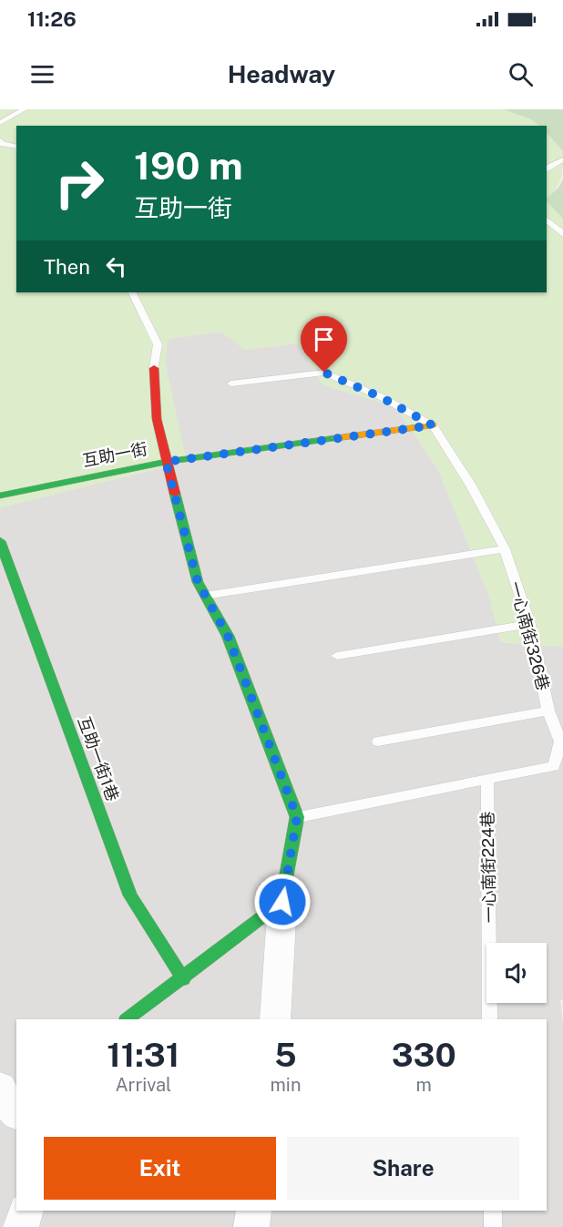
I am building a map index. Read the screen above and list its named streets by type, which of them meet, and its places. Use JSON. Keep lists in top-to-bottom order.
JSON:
{
  "streets": {
    "street": ["互助一街", "互助一街1巷"],
    "lane": ["一心南街326巷", "一心南街224巷"]
  },
  "crossings": [
    ["互助一街", "一心南街326巷"],
    ["一心南街326巷", "一心南街224巷"]
  ],
  "page": {
    "status": "11:26",
    "header": "Headway",
    "turn": ["190 m", "互助一街"],
    "then": "Then",
    "eta": [
      "11:31",
      "Arrival",
      "5",
      "min",
      "330",
      "m"
    ],
    "buttons": ["Exit", "Share"]
  }
}
